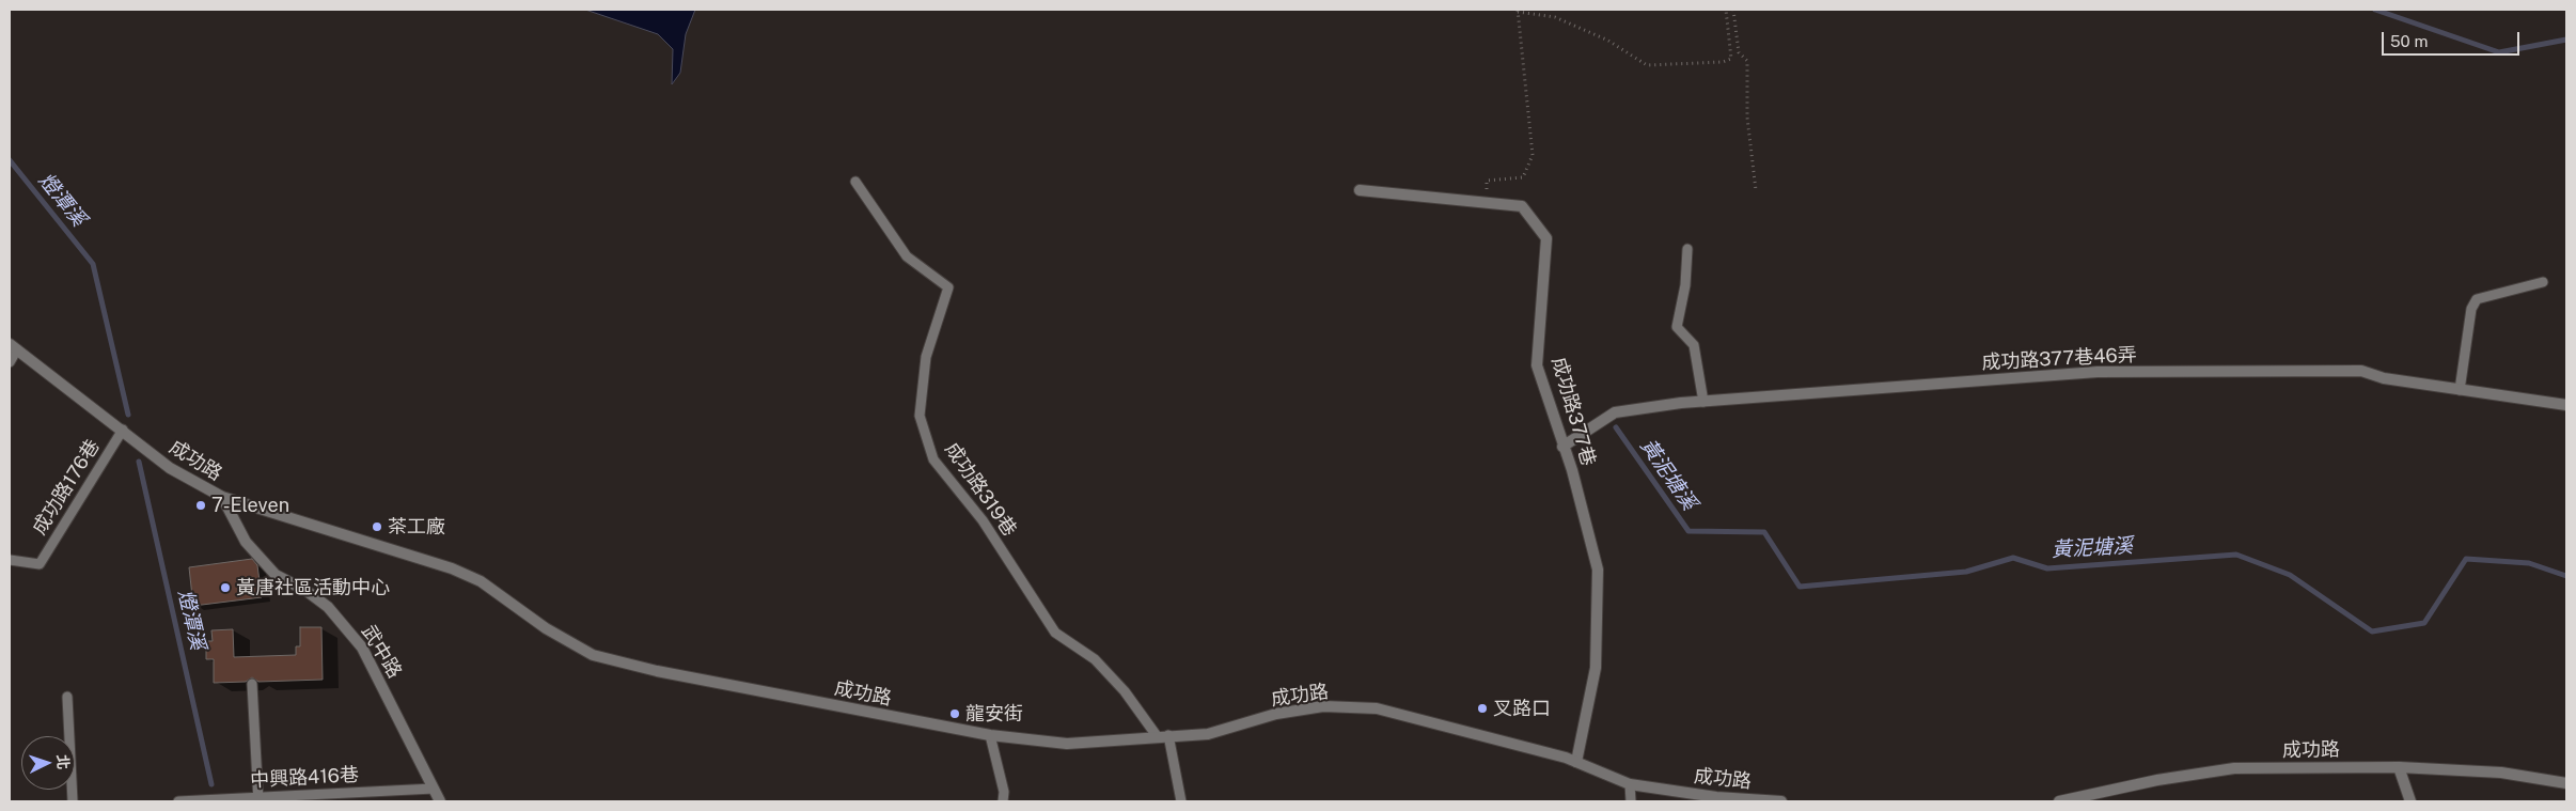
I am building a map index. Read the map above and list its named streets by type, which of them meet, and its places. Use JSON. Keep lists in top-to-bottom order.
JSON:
{
  "streets": {
    "street": [
      "成功路377巷46弄",
      "成功路377巷",
      "成功路",
      "武中路"
    ],
    "lane": ["成功路176巷", "成功路319巷", "中興路416巷"]
  },
  "crossings": [
    ["成功路377巷46弄", "成功路377巷"],
    ["成功路377巷", "成功路"],
    ["成功路", "成功路176巷"],
    ["成功路", "成功路319巷"],
    ["成功路", "武中路"],
    ["武中路", "中興路416巷"]
  ],
  "water": ["燈潭溪", "黃泥塘溪"],
  "places": [
    "7-Eleven",
    "茶工廠",
    "黃唐社區活動中心",
    "叉路口",
    "龍安街"
  ],
  "scale_bar": "50 m",
  "north": "right"
}
